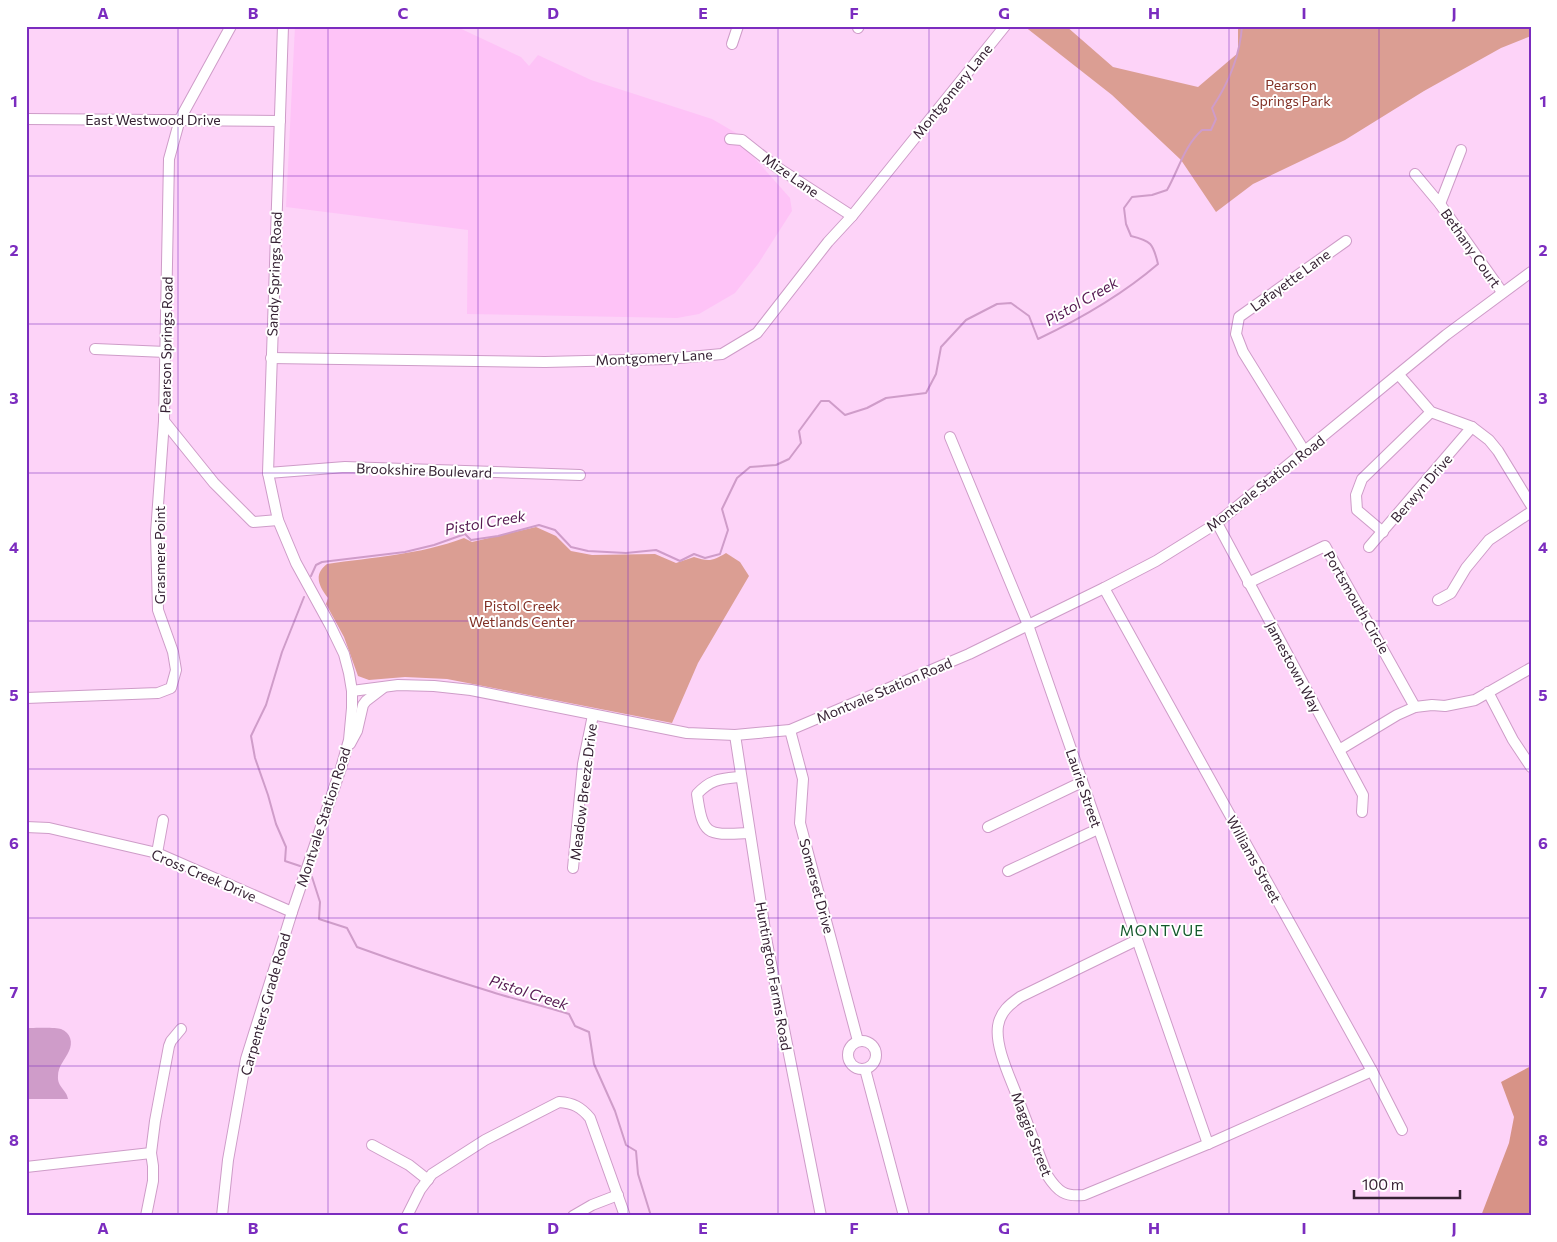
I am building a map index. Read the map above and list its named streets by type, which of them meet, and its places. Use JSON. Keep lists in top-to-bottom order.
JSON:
{
  "streets": {
    "street": [
      "Montgomery Lane",
      "East Westwood Drive",
      "Mize Lane",
      "Bethany Court",
      "Sandy Springs Road",
      "Lafayette Lane",
      "Pearson Springs Road",
      "Brookshire Boulevard",
      "Montvale Station Road",
      "Berwyn Drive",
      "Grasmere Point",
      "Portsmouth Circle",
      "Jamestown Way",
      "Laurie Street",
      "Meadow Breeze Drive",
      "Williams Street",
      "Cross Creek Drive",
      "Somerset Drive",
      "Huntington Farms Road",
      "Carpenters Grade Road",
      "Maggie Street"
    ]
  },
  "crossings": [
    ["Montgomery Lane", "Mize Lane"],
    ["Montgomery Lane", "Sandy Springs Road"],
    ["East Westwood Drive", "Sandy Springs Road"],
    ["East Westwood Drive", "Pearson Springs Road"],
    ["Bethany Court", "Montvale Station Road"],
    ["Sandy Springs Road", "Pearson Springs Road"],
    ["Sandy Springs Road", "Brookshire Boulevard"],
    ["Lafayette Lane", "Montvale Station Road"],
    ["Pearson Springs Road", "Grasmere Point"],
    ["Montvale Station Road", "Jamestown Way"],
    ["Montvale Station Road", "Laurie Street"],
    ["Montvale Station Road", "Meadow Breeze Drive"],
    ["Montvale Station Road", "Williams Street"],
    ["Montvale Station Road", "Cross Creek Drive"],
    ["Montvale Station Road", "Somerset Drive"],
    ["Montvale Station Road", "Huntington Farms Road"],
    ["Montvale Station Road", "Carpenters Grade Road"],
    ["Portsmouth Circle", "Jamestown Way"],
    ["Laurie Street", "Maggie Street"],
    ["Williams Street", "Maggie Street"],
    ["Cross Creek Drive", "Carpenters Grade Road"]
  ],
  "districts": ["MONTVUE"],
  "water": ["Pistol Creek"],
  "parks": ["Pearson Springs Park", "Pistol Creek Wetlands Center"],
  "scale_bar": "100 m",
  "grid": {
    "columns": [
      "A",
      "B",
      "C",
      "D",
      "E",
      "F",
      "G",
      "H",
      "I",
      "J"
    ],
    "rows": [
      "1",
      "2",
      "3",
      "4",
      "5",
      "6",
      "7",
      "8"
    ]
  }
}
